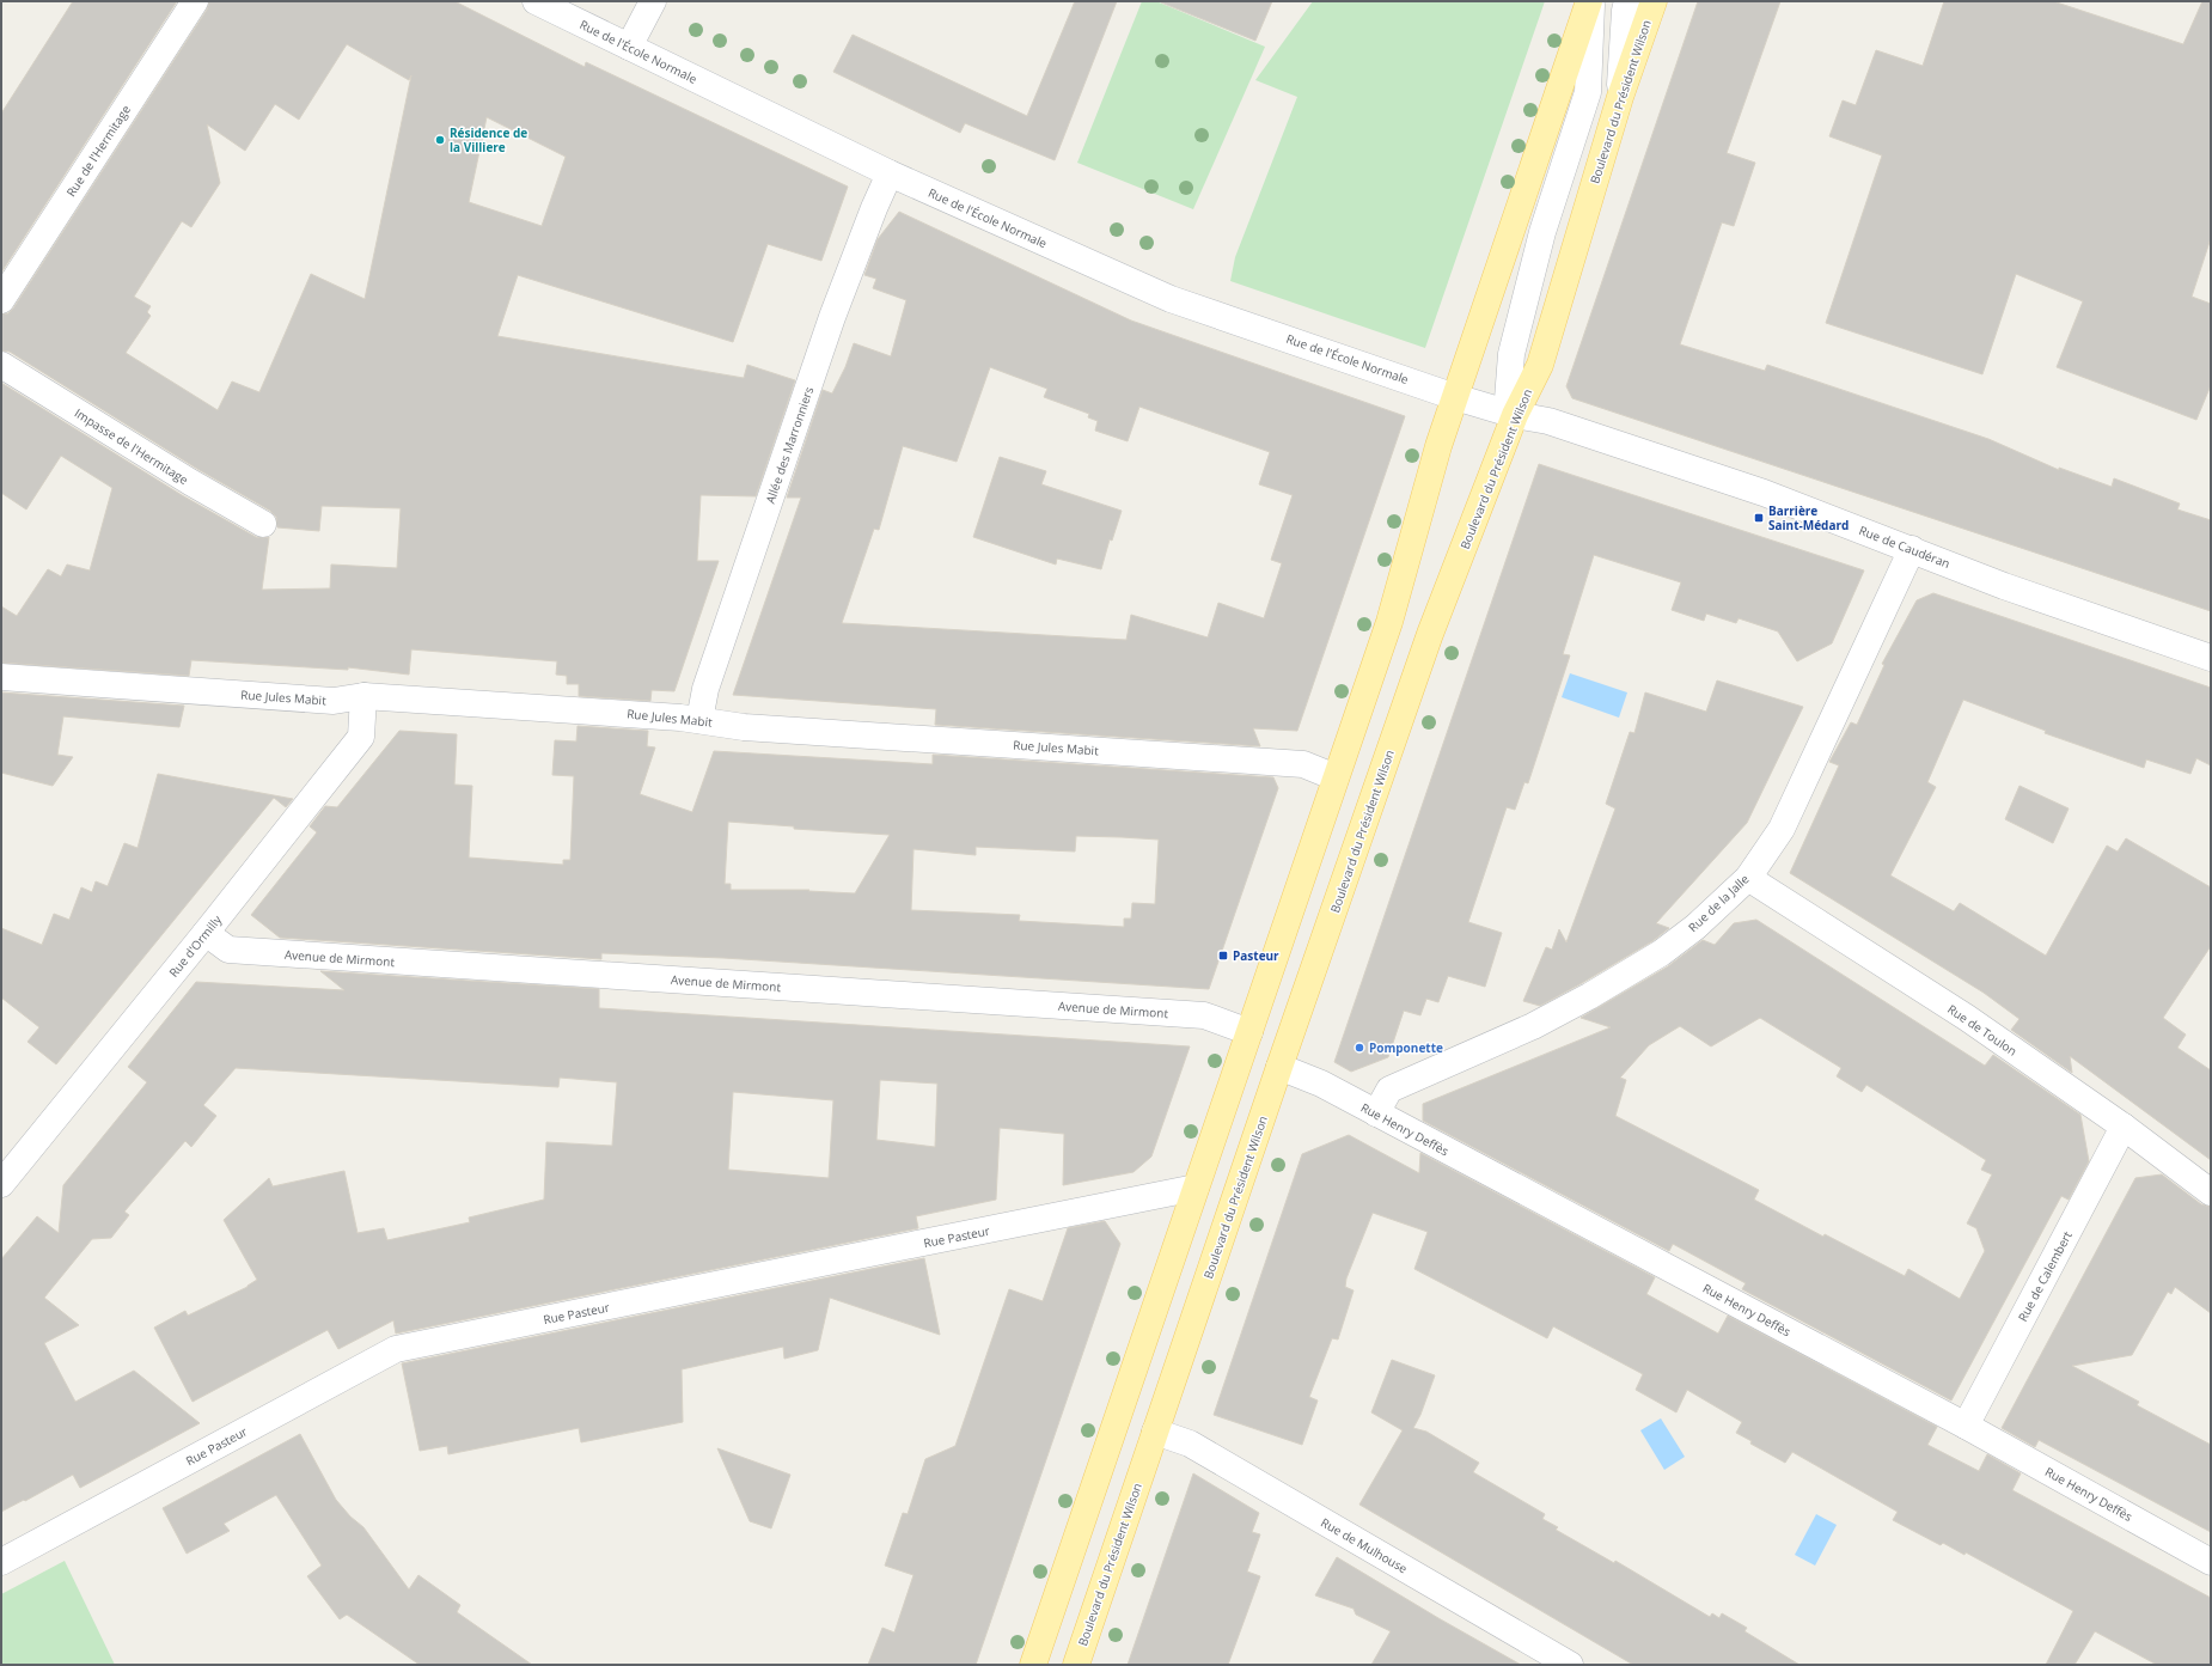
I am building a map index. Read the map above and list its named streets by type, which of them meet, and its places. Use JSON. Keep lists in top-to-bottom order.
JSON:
{
  "streets": {
    "main road": ["Boulevard du Président Wilson"],
    "street": [
      "Rue de l'École Normale",
      "Rue de l'Hermitage",
      "Allée des Marronniers",
      "Impasse de l'Hermitage",
      "Rue de Caudéran",
      "Rue Jules Mabit",
      "Rue de la Jalle",
      "Rue d'Ormilly",
      "Avenue de Mirmont",
      "Rue de Toulon",
      "Rue Henry Deffès",
      "Rue Pasteur",
      "Rue de Calembert",
      "Rue de Mulhouse"
    ]
  },
  "crossings": [
    ["Rue de l'École Normale", "Boulevard du Président Wilson"],
    ["Rue de l'École Normale", "Allée des Marronniers"],
    ["Rue de l'École Normale", "Rue de Caudéran"],
    ["Boulevard du Président Wilson", "Rue de Caudéran"],
    ["Boulevard du Président Wilson", "Rue Henry Deffès"],
    ["Boulevard du Président Wilson", "Rue de Mulhouse"],
    ["Allée des Marronniers", "Rue Jules Mabit"],
    ["Rue de Caudéran", "Rue de la Jalle"],
    ["Rue Jules Mabit", "Rue d'Ormilly"],
    ["Rue de la Jalle", "Rue de Toulon"],
    ["Rue de la Jalle", "Rue Henry Deffès"],
    ["Rue d'Ormilly", "Avenue de Mirmont"],
    ["Rue de Toulon", "Rue de Calembert"],
    ["Rue Henry Deffès", "Rue de Calembert"]
  ],
  "places": {
    "other": ["Résidence de la Villiere", "Pomponette"],
    "transit": ["Barrière Saint-Médard", "Pasteur"]
  }
}
